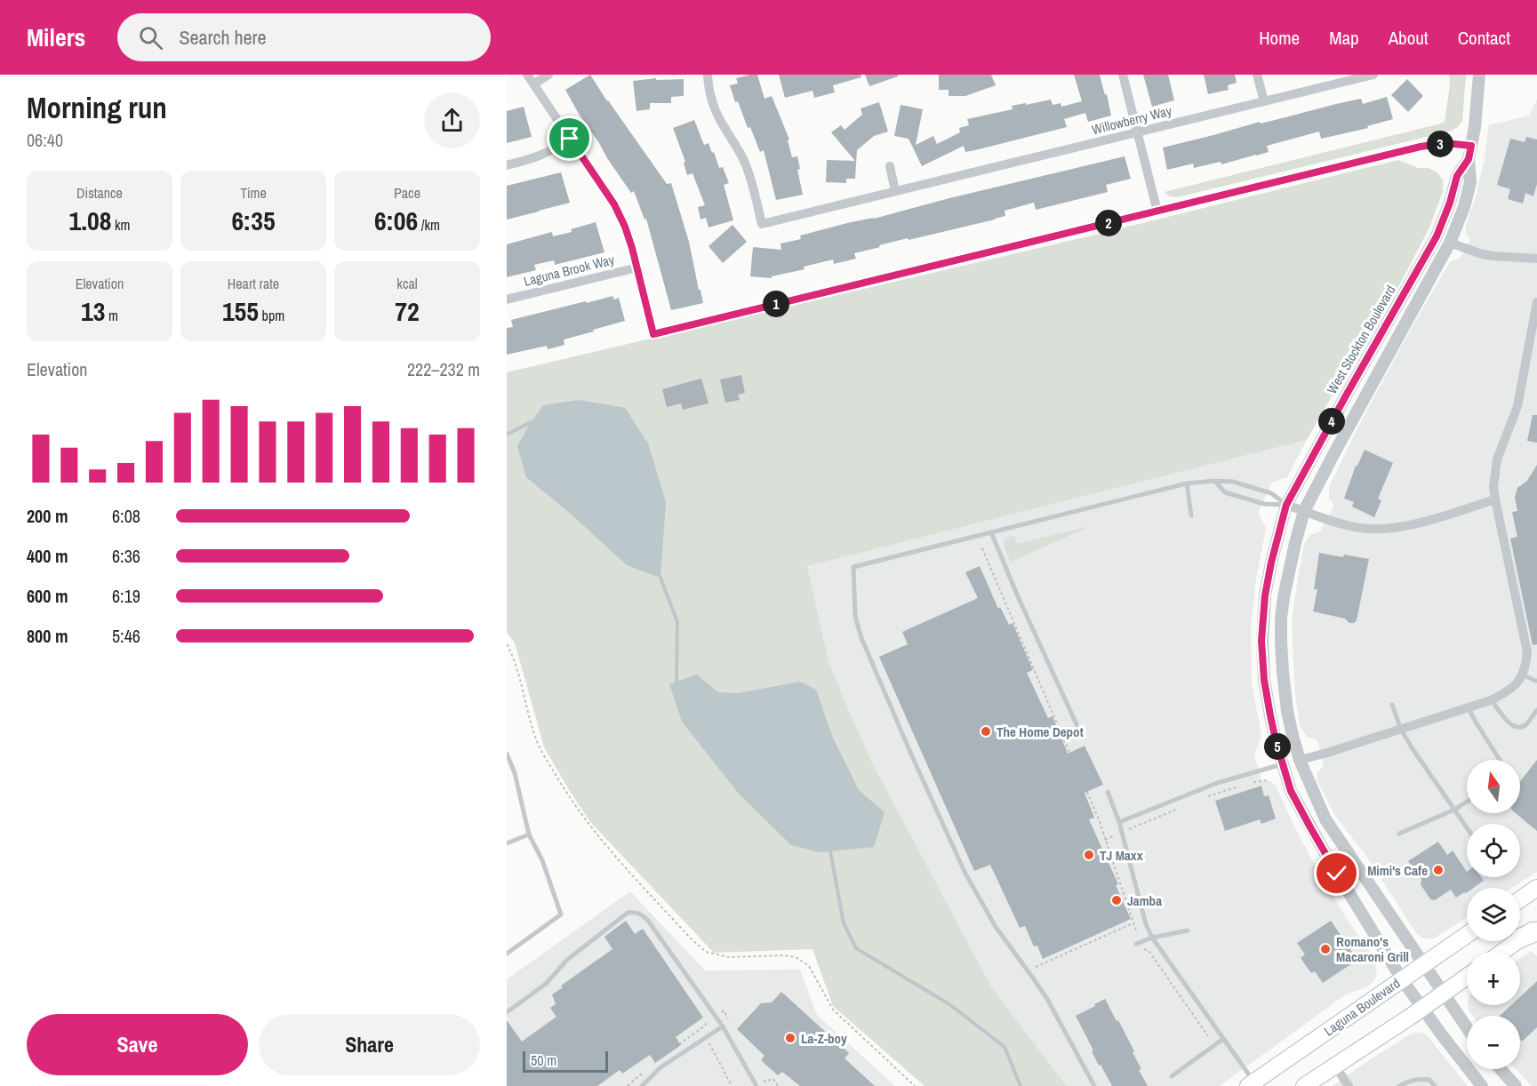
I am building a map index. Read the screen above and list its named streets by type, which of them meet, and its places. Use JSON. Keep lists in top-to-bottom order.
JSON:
{
  "streets": {
    "main road": ["Laguna Boulevard"],
    "street": ["Willowberry Way", "Laguna Brook Way", "West Stockton Boulevard"]
  },
  "crossings": [
    ["West Stockton Boulevard", "Laguna Boulevard"]
  ],
  "places": [
    "The Home Depot",
    "TJ Maxx",
    "Mimi's Cafe",
    "Jamba",
    "Romano's Macaroni Grill",
    "La-Z-boy"
  ],
  "scale_bar": "50 m",
  "north": "top",
  "page": {
    "header": "Milers",
    "search": "Search here",
    "nav": [
      "Home",
      "Map",
      "About",
      "Contact"
    ],
    "heading": ["Morning run", "06:40"],
    "pins": [
      "3",
      "2",
      "1",
      "4",
      "5"
    ],
    "stats": [
      ["Distance", "1.08 km"],
      ["Time", "6:35"],
      ["Pace", "6:06 /km"],
      ["Elevation", "13 m"],
      ["Heart rate", "155 bpm"],
      ["kcal", "72"]
    ],
    "chart": ["Elevation", "222–232 m"],
    "list": [
      {
        "name": "200 m",
        "note": "6:08"
      },
      {
        "name": "400 m",
        "note": "6:36"
      },
      {
        "name": "600 m",
        "note": "6:19"
      },
      {
        "name": "800 m",
        "note": "5:46"
      }
    ],
    "map_buttons": ["+", "−"],
    "buttons": ["Save", "Share"],
    "scale": "50 m"
  }
}
